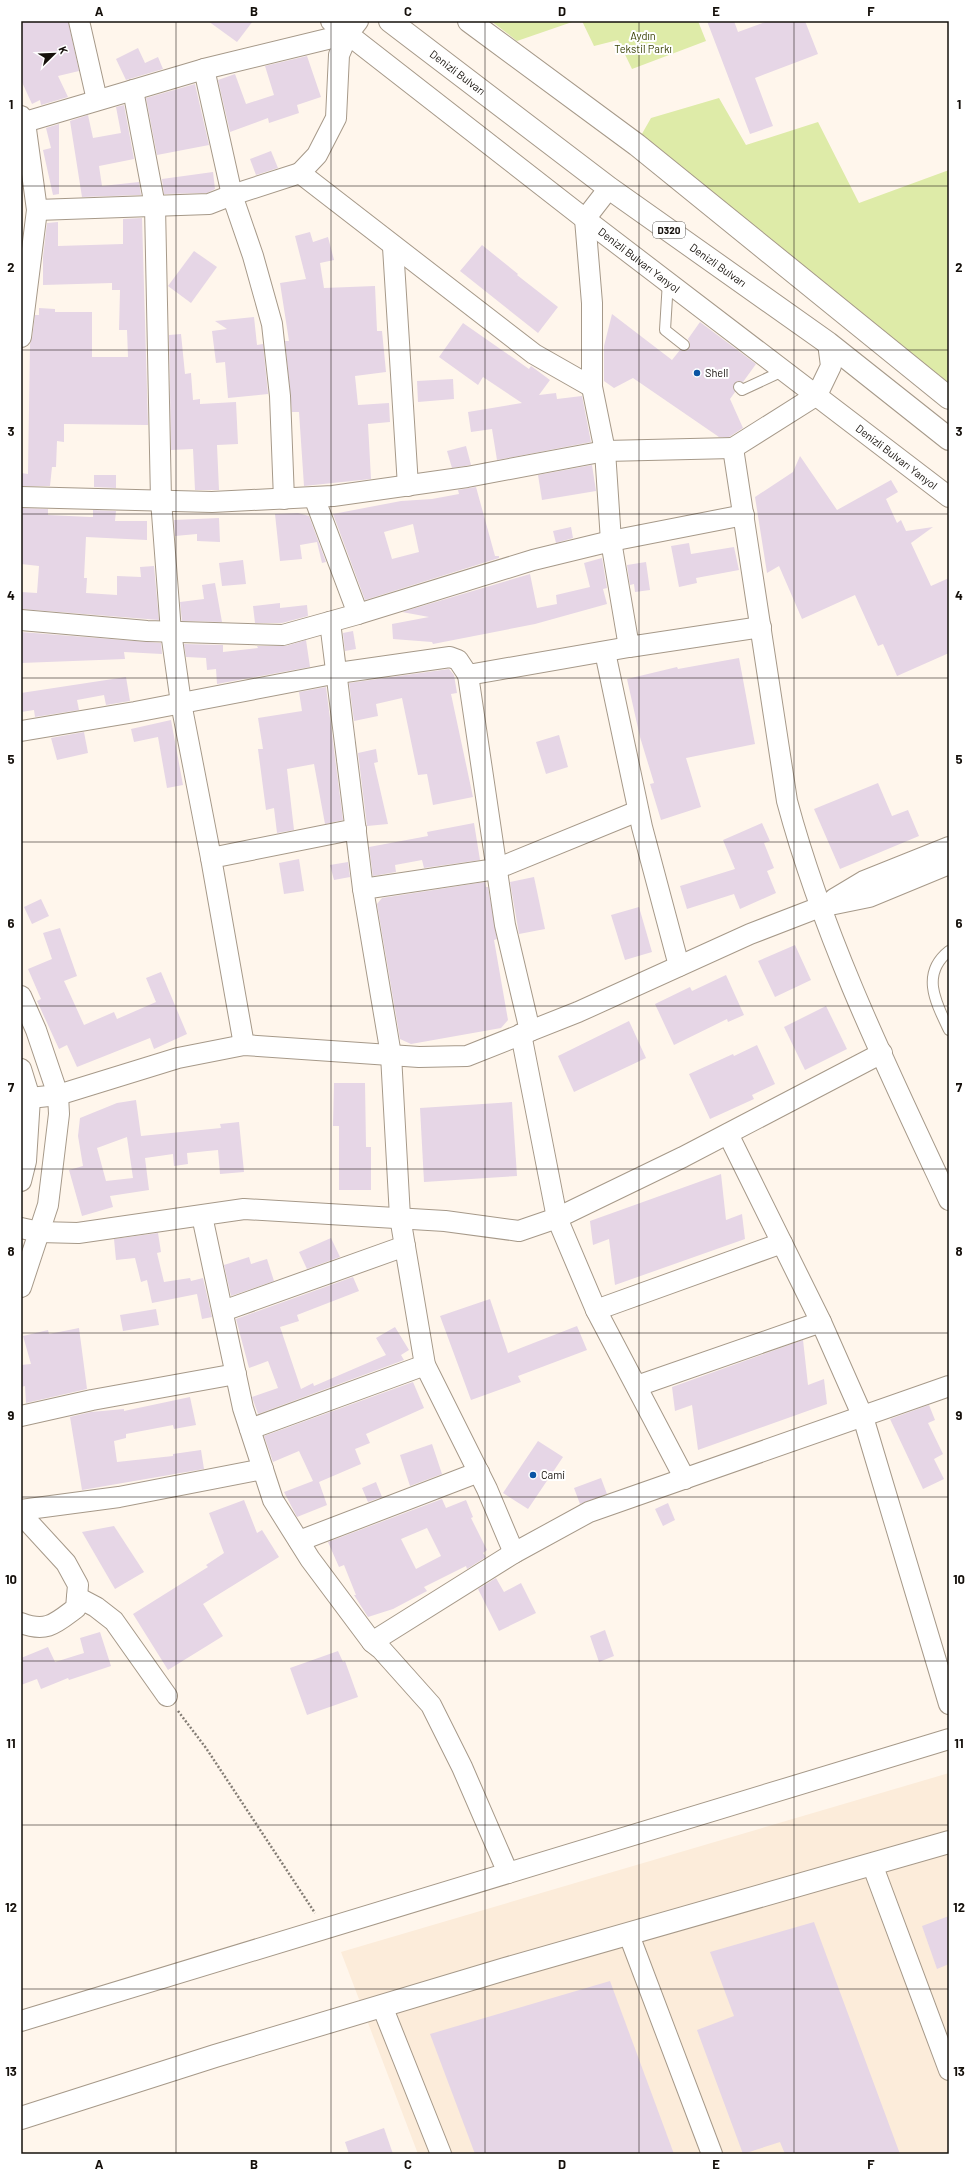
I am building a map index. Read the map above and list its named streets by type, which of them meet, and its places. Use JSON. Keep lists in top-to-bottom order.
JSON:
{
  "streets": {
    "main road": ["Denizli Bulvarı", "D320"],
    "street": ["Denizli Bulvarı Yanyol"]
  },
  "parks": ["Aydın Tekstil Parkı"],
  "places": ["Shell", "Cami"],
  "north": "top right",
  "grid": {
    "columns": [
      "A",
      "B",
      "C",
      "D",
      "E",
      "F"
    ],
    "rows": [
      "1",
      "2",
      "3",
      "4",
      "5",
      "6",
      "7",
      "8",
      "9",
      "10",
      "11",
      "12",
      "13"
    ]
  }
}
